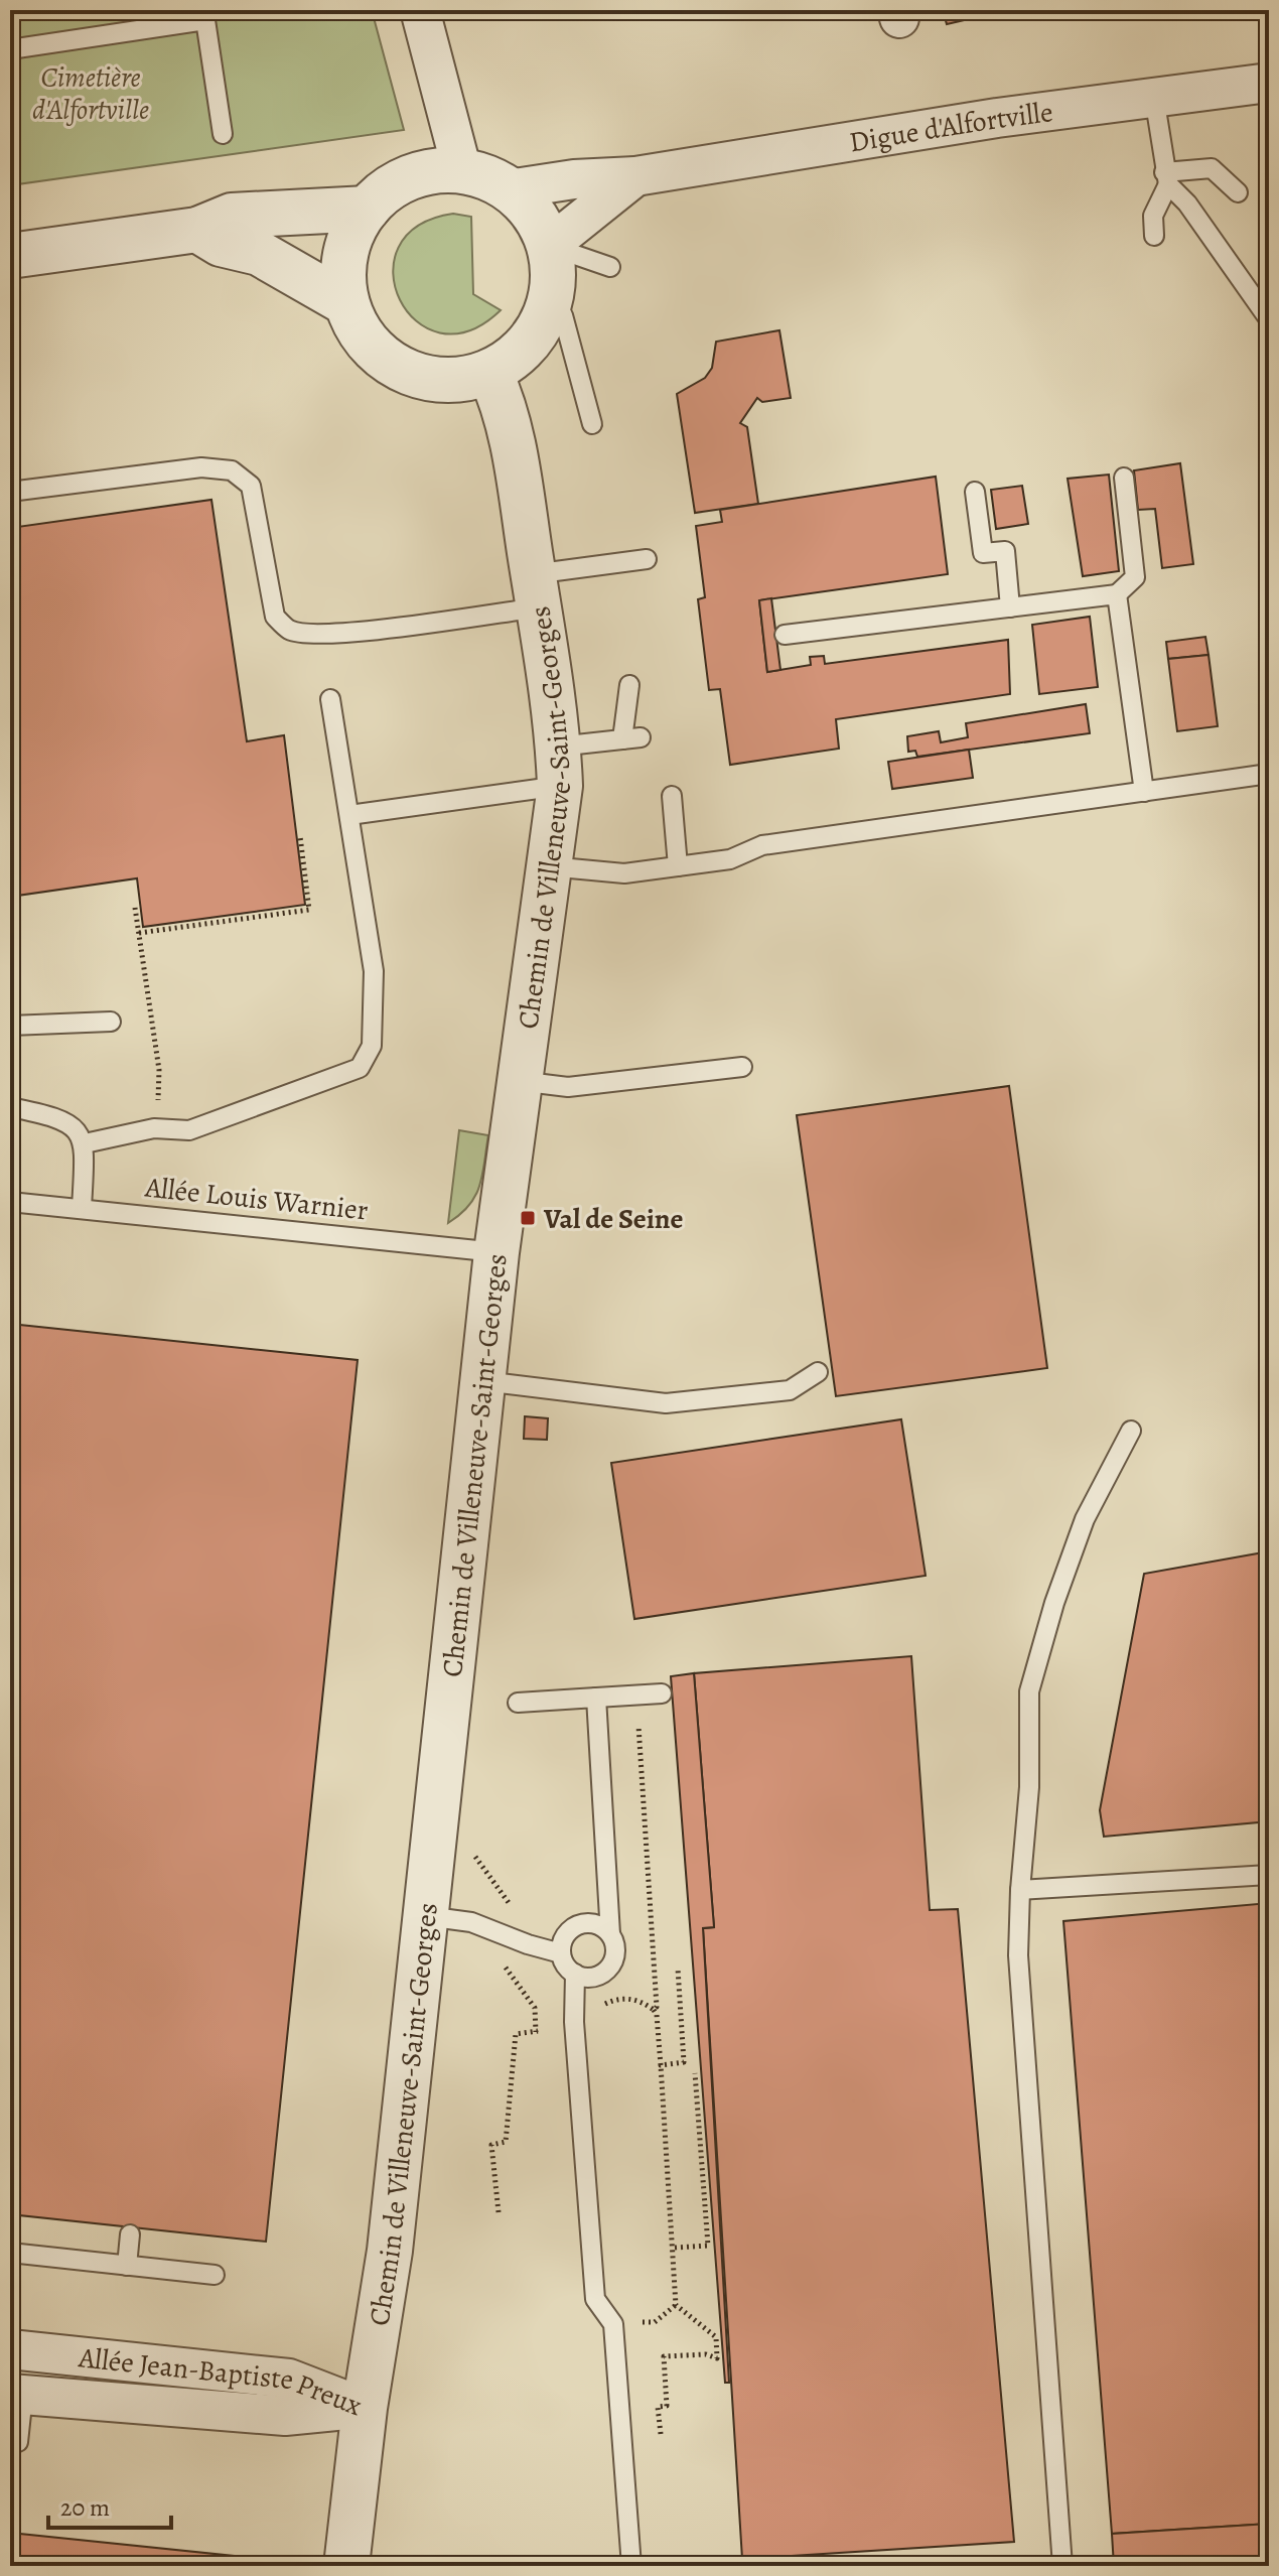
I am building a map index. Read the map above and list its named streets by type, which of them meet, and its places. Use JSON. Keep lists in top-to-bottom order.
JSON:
{
  "streets": {
    "street": ["Digue d'Alfortville", "Chemin de Villeneuve-Saint-Georges", "Allée Jean-Baptiste Preux"],
    "lane": ["Allée Louis Warnier"]
  },
  "crossings": [
    ["Digue d'Alfortville", "Chemin de Villeneuve-Saint-Georges"],
    ["Chemin de Villeneuve-Saint-Georges", "Allée Louis Warnier"],
    ["Chemin de Villeneuve-Saint-Georges", "Allée Jean-Baptiste Preux"]
  ],
  "parks": ["Cimetière d'Alfortville"],
  "places": {
    "transit": ["Val de Seine"]
  },
  "scale_bar": "20 m"
}
